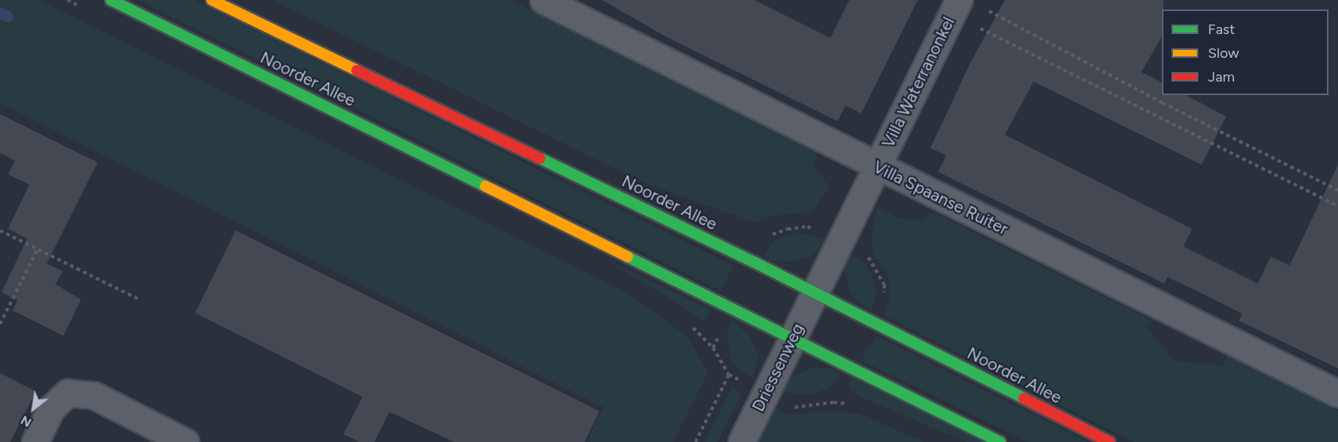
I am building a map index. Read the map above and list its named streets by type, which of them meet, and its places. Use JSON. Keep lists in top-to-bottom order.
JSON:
{
  "streets": {
    "street": [
      "Noorder Allee",
      "Villa Waterranonkel",
      "Villa Spaanse Ruiter",
      "Driessenweg"
    ]
  },
  "crossings": [
    ["Noorder Allee", "Villa Waterranonkel"],
    ["Noorder Allee", "Driessenweg"],
    ["Villa Waterranonkel", "Villa Spaanse Ruiter"],
    ["Villa Waterranonkel", "Driessenweg"]
  ],
  "legend": ["Fast", "Slow", "Jam"],
  "north": "bottom left"
}
